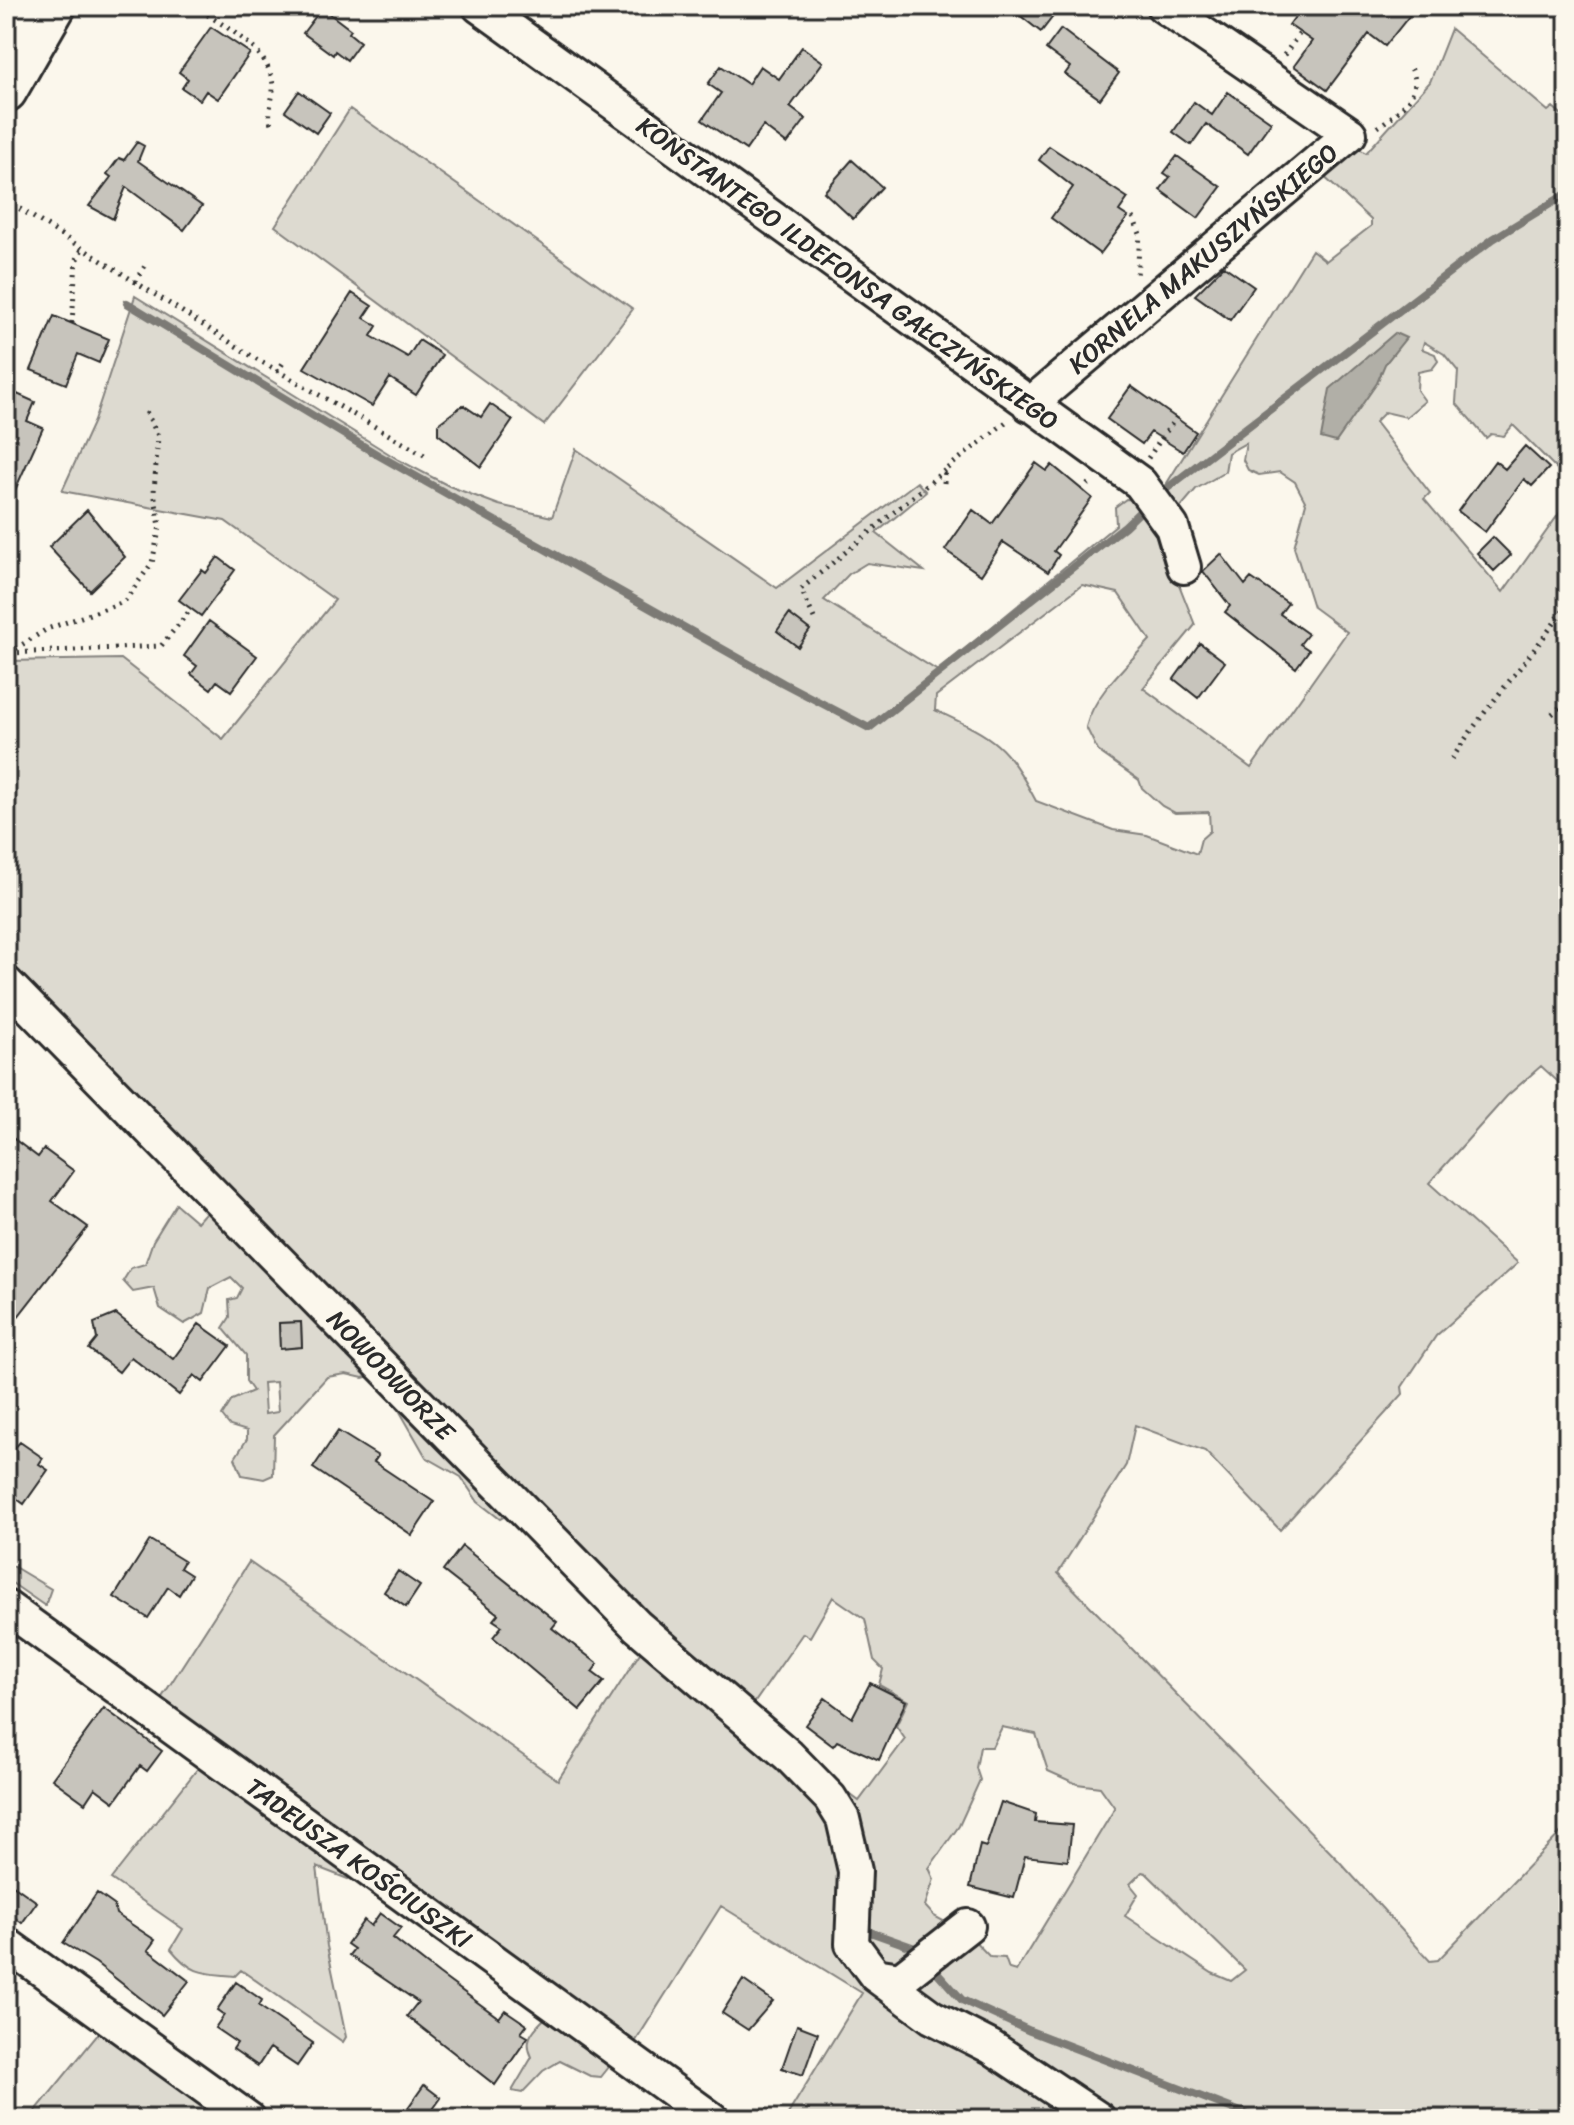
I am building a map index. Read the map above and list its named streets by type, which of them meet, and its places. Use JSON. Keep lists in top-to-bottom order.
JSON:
{
  "streets": {
    "street": [
      "KORNELA MAKUSZYŃSKIEGO",
      "KONSTANTEGO ILDEFONSA GAŁCZYŃSKIEGO",
      "NOWODWORZE",
      "TADEUSZA KOŚCIUSZKI"
    ]
  },
  "crossings": [
    ["KORNELA MAKUSZYŃSKIEGO", "KONSTANTEGO ILDEFONSA GAŁCZYŃSKIEGO"]
  ]
}
